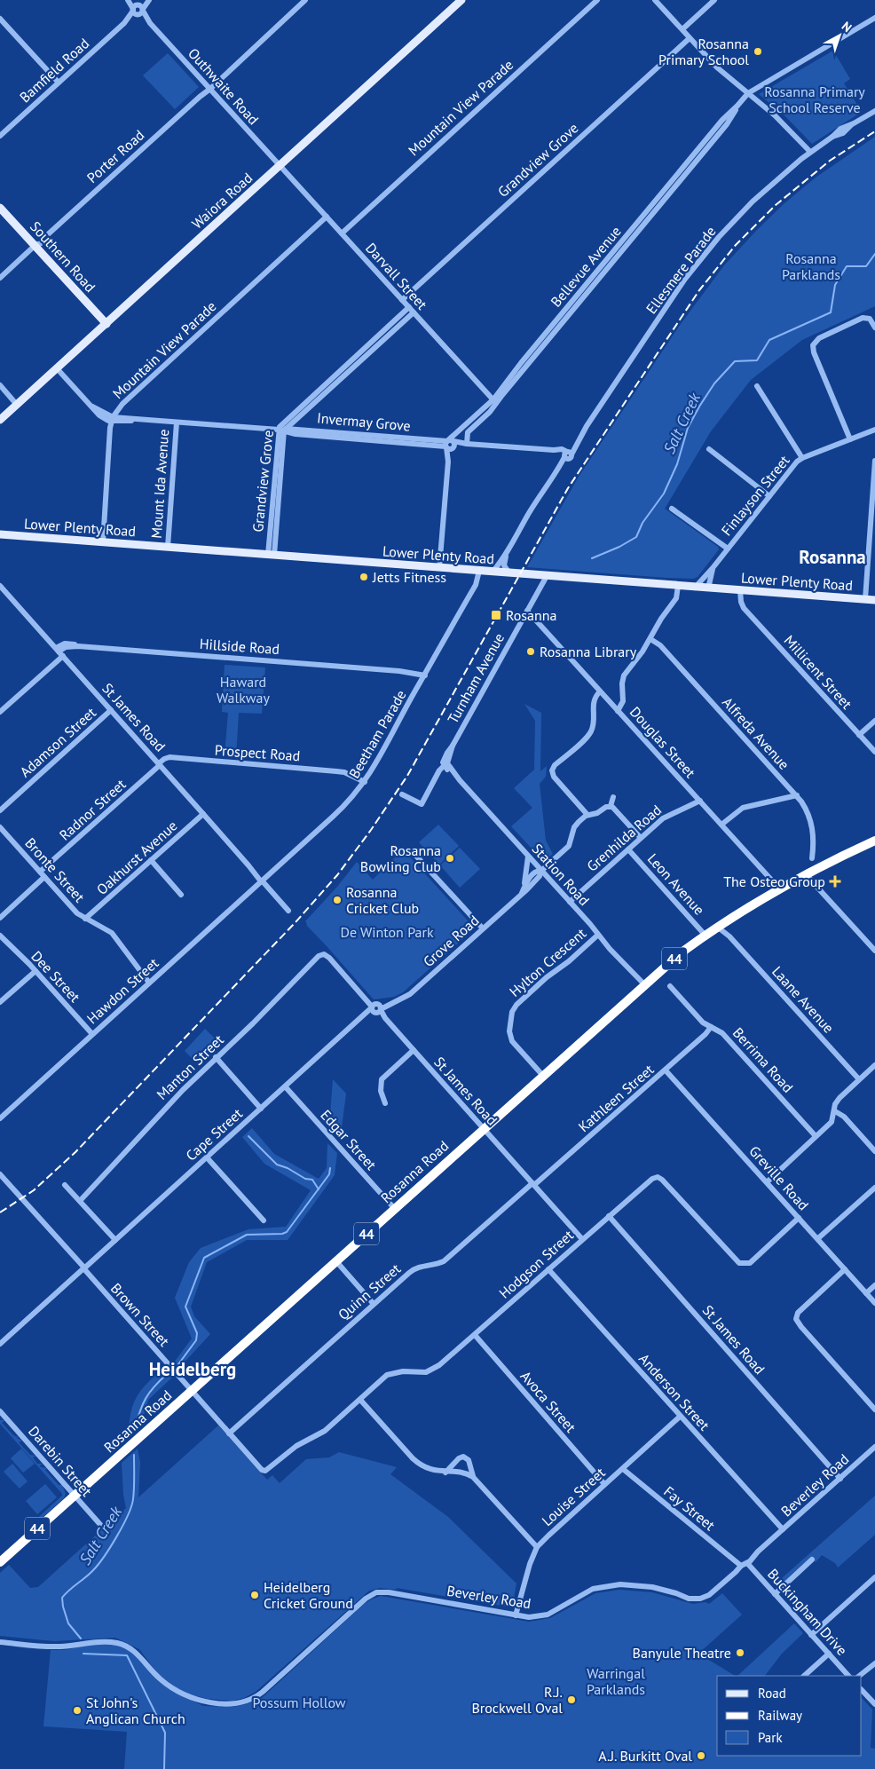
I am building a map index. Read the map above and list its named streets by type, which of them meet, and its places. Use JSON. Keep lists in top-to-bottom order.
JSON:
{
  "streets": {
    "highway": ["44", "Rosanna Road"],
    "main road": ["Waiora Road", "Southern Road", "Lower Plenty Road"],
    "street": [
      "Bamfield Road",
      "Outhwaite Road",
      "Mountain View Parade",
      "Porter Road",
      "Grandview Grove",
      "Bellevue Avenue",
      "Ellesmere Parade",
      "Darvall Street",
      "Invermay Grove",
      "Mount Ida Avenue",
      "Finlayson Street",
      "Hillside Road",
      "Millicent Street",
      "Turnham Avenue",
      "St James Road",
      "Alfreda Avenue",
      "Beetham Parade",
      "Adamson Street",
      "Douglas Street",
      "Prospect Road",
      "Radnor Street",
      "Grenhilda Road",
      "Oakhurst Avenue",
      "Bronte Street",
      "Station Road",
      "Leon Avenue",
      "Grove Road",
      "Hylton Crescent",
      "Dee Street",
      "Hawdon Street",
      "Laane Avenue",
      "Berrima Road",
      "Manton Street",
      "Kathleen Street",
      "Cape Street",
      "Edgar Street",
      "Greville Road",
      "Hodgson Street",
      "Quinn Street",
      "Brown Street",
      "Anderson Street",
      "Avoca Street",
      "Darebin Street",
      "Beverley Road",
      "Louise Street",
      "Fay Street",
      "Buckingham Drive"
    ]
  },
  "crossings": [
    ["Bamfield Road", "Outhwaite Road"],
    ["Outhwaite Road", "Porter Road"],
    ["Outhwaite Road", "Waiora Road"],
    ["Outhwaite Road", "Darvall Street"],
    ["Mountain View Parade", "Darvall Street"],
    ["Mountain View Parade", "Invermay Grove"],
    ["Mountain View Parade", "Lower Plenty Road"],
    ["Porter Road", "Southern Road"],
    ["Grandview Grove", "Darvall Street"],
    ["Grandview Grove", "Invermay Grove"],
    ["Grandview Grove", "Lower Plenty Road"],
    ["Waiora Road", "Southern Road"],
    ["Waiora Road", "Darvall Street"],
    ["Bellevue Avenue", "Darvall Street"],
    ["Bellevue Avenue", "Invermay Grove"],
    ["Ellesmere Parade", "Invermay Grove"],
    ["Ellesmere Parade", "Lower Plenty Road"],
    ["Invermay Grove", "Mount Ida Avenue"],
    ["Mount Ida Avenue", "Lower Plenty Road"],
    ["Finlayson Street", "Lower Plenty Road"],
    ["Lower Plenty Road", "Millicent Street"],
    ["Lower Plenty Road", "Turnham Avenue"],
    ["Lower Plenty Road", "Beetham Parade"],
    ["Hillside Road", "St James Road"],
    ["Hillside Road", "Beetham Parade"],
    ["Turnham Avenue", "Douglas Street"],
    ["Turnham Avenue", "Station Road"],
    ["St James Road", "Beetham Parade"],
    ["St James Road", "Adamson Street"],
    ["St James Road", "Prospect Road"],
    ["St James Road", "Radnor Street"],
    ["St James Road", "Oakhurst Avenue"],
    ["St James Road", "Grove Road"],
    ["St James Road", "Hawdon Street"],
    ["St James Road", "Manton Street"],
    ["St James Road", "Kathleen Street"],
    ["St James Road", "Cape Street"],
    ["St James Road", "Rosanna Road"],
    ["St James Road", "Hodgson Street"],
    ["St James Road", "Quinn Street"],
    ["St James Road", "Beverley Road"],
    ["Beetham Parade", "Prospect Road"],
    ["Beetham Parade", "Hawdon Street"],
    ["Douglas Street", "Grenhilda Road"],
    ["Douglas Street", "Rosanna Road"],
    ["Prospect Road", "Radnor Street"],
    ["Radnor Street", "Bronte Street"],
    ["Grenhilda Road", "Station Road"],
    ["Grenhilda Road", "Leon Avenue"],
    ["Oakhurst Avenue", "Bronte Street"],
    ["Bronte Street", "Hawdon Street"],
    ["Station Road", "Grove Road"],
    ["Station Road", "Hylton Crescent"],
    ["Station Road", "Rosanna Road"],
    ["Leon Avenue", "Rosanna Road"],
    ["Grove Road", "Cape Street"],
    ["Hylton Crescent", "Rosanna Road"],
    ["Dee Street", "Hawdon Street"],
    ["Laane Avenue", "Rosanna Road"],
    ["Berrima Road", "Kathleen Street"],
    ["Kathleen Street", "Greville Road"],
    ["Kathleen Street", "Quinn Street"],
    ["Cape Street", "Edgar Street"],
    ["Cape Street", "Brown Street"],
    ["Edgar Street", "Rosanna Road"],
    ["Rosanna Road", "Brown Street"],
    ["Rosanna Road", "Darebin Street"],
    ["Greville Road", "Hodgson Street"],
    ["Hodgson Street", "Brown Street"],
    ["Hodgson Street", "Anderson Street"],
    ["Hodgson Street", "Avoca Street"],
    ["Quinn Street", "Brown Street"],
    ["Anderson Street", "Beverley Road"],
    ["Anderson Street", "Louise Street"],
    ["Avoca Street", "Louise Street"],
    ["Beverley Road", "Louise Street"],
    ["Beverley Road", "Fay Street"],
    ["Beverley Road", "Buckingham Drive"],
    ["Louise Street", "Fay Street"],
    ["Fay Street", "Buckingham Drive"]
  ],
  "districts": ["Rosanna", "Heidelberg"],
  "water": ["Salt Creek"],
  "parks": [
    "Rosanna Primary School Reserve",
    "Rosanna Parklands",
    "Haward Walkway",
    "De Winton Park",
    "Warringal Parklands",
    "Possum Hollow"
  ],
  "places": {
    "other": [
      "Rosanna Primary School",
      "Jetts Fitness",
      "Rosanna Library",
      "Rosanna Bowling Club",
      "Rosanna Cricket Club",
      "Heidelberg Cricket Ground",
      "Banyule Theatre",
      "R.J. Brockwell Oval",
      "St John's Anglican Church",
      "A.J. Burkitt Oval"
    ],
    "transit": ["Rosanna"],
    "health": ["The Osteo Group"]
  },
  "legend": ["Road", "Railway", "Park"],
  "north": "top right"
}
